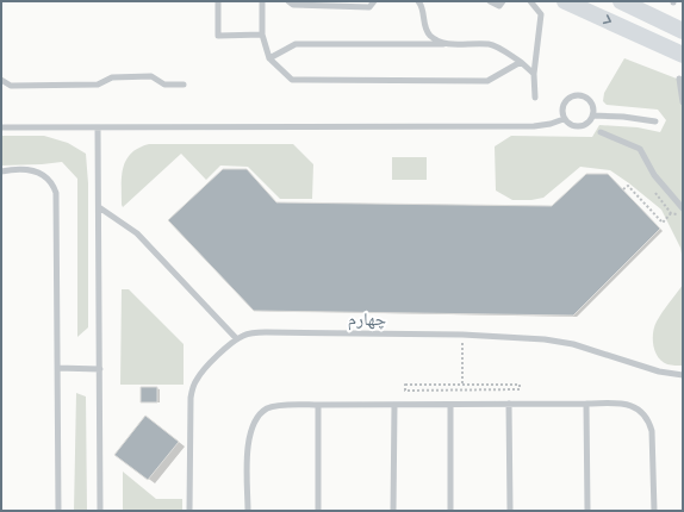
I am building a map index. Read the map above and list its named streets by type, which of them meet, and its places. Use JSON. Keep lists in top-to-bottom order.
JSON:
{
  "streets": {
    "lane": ["چهارم"]
  }
}
